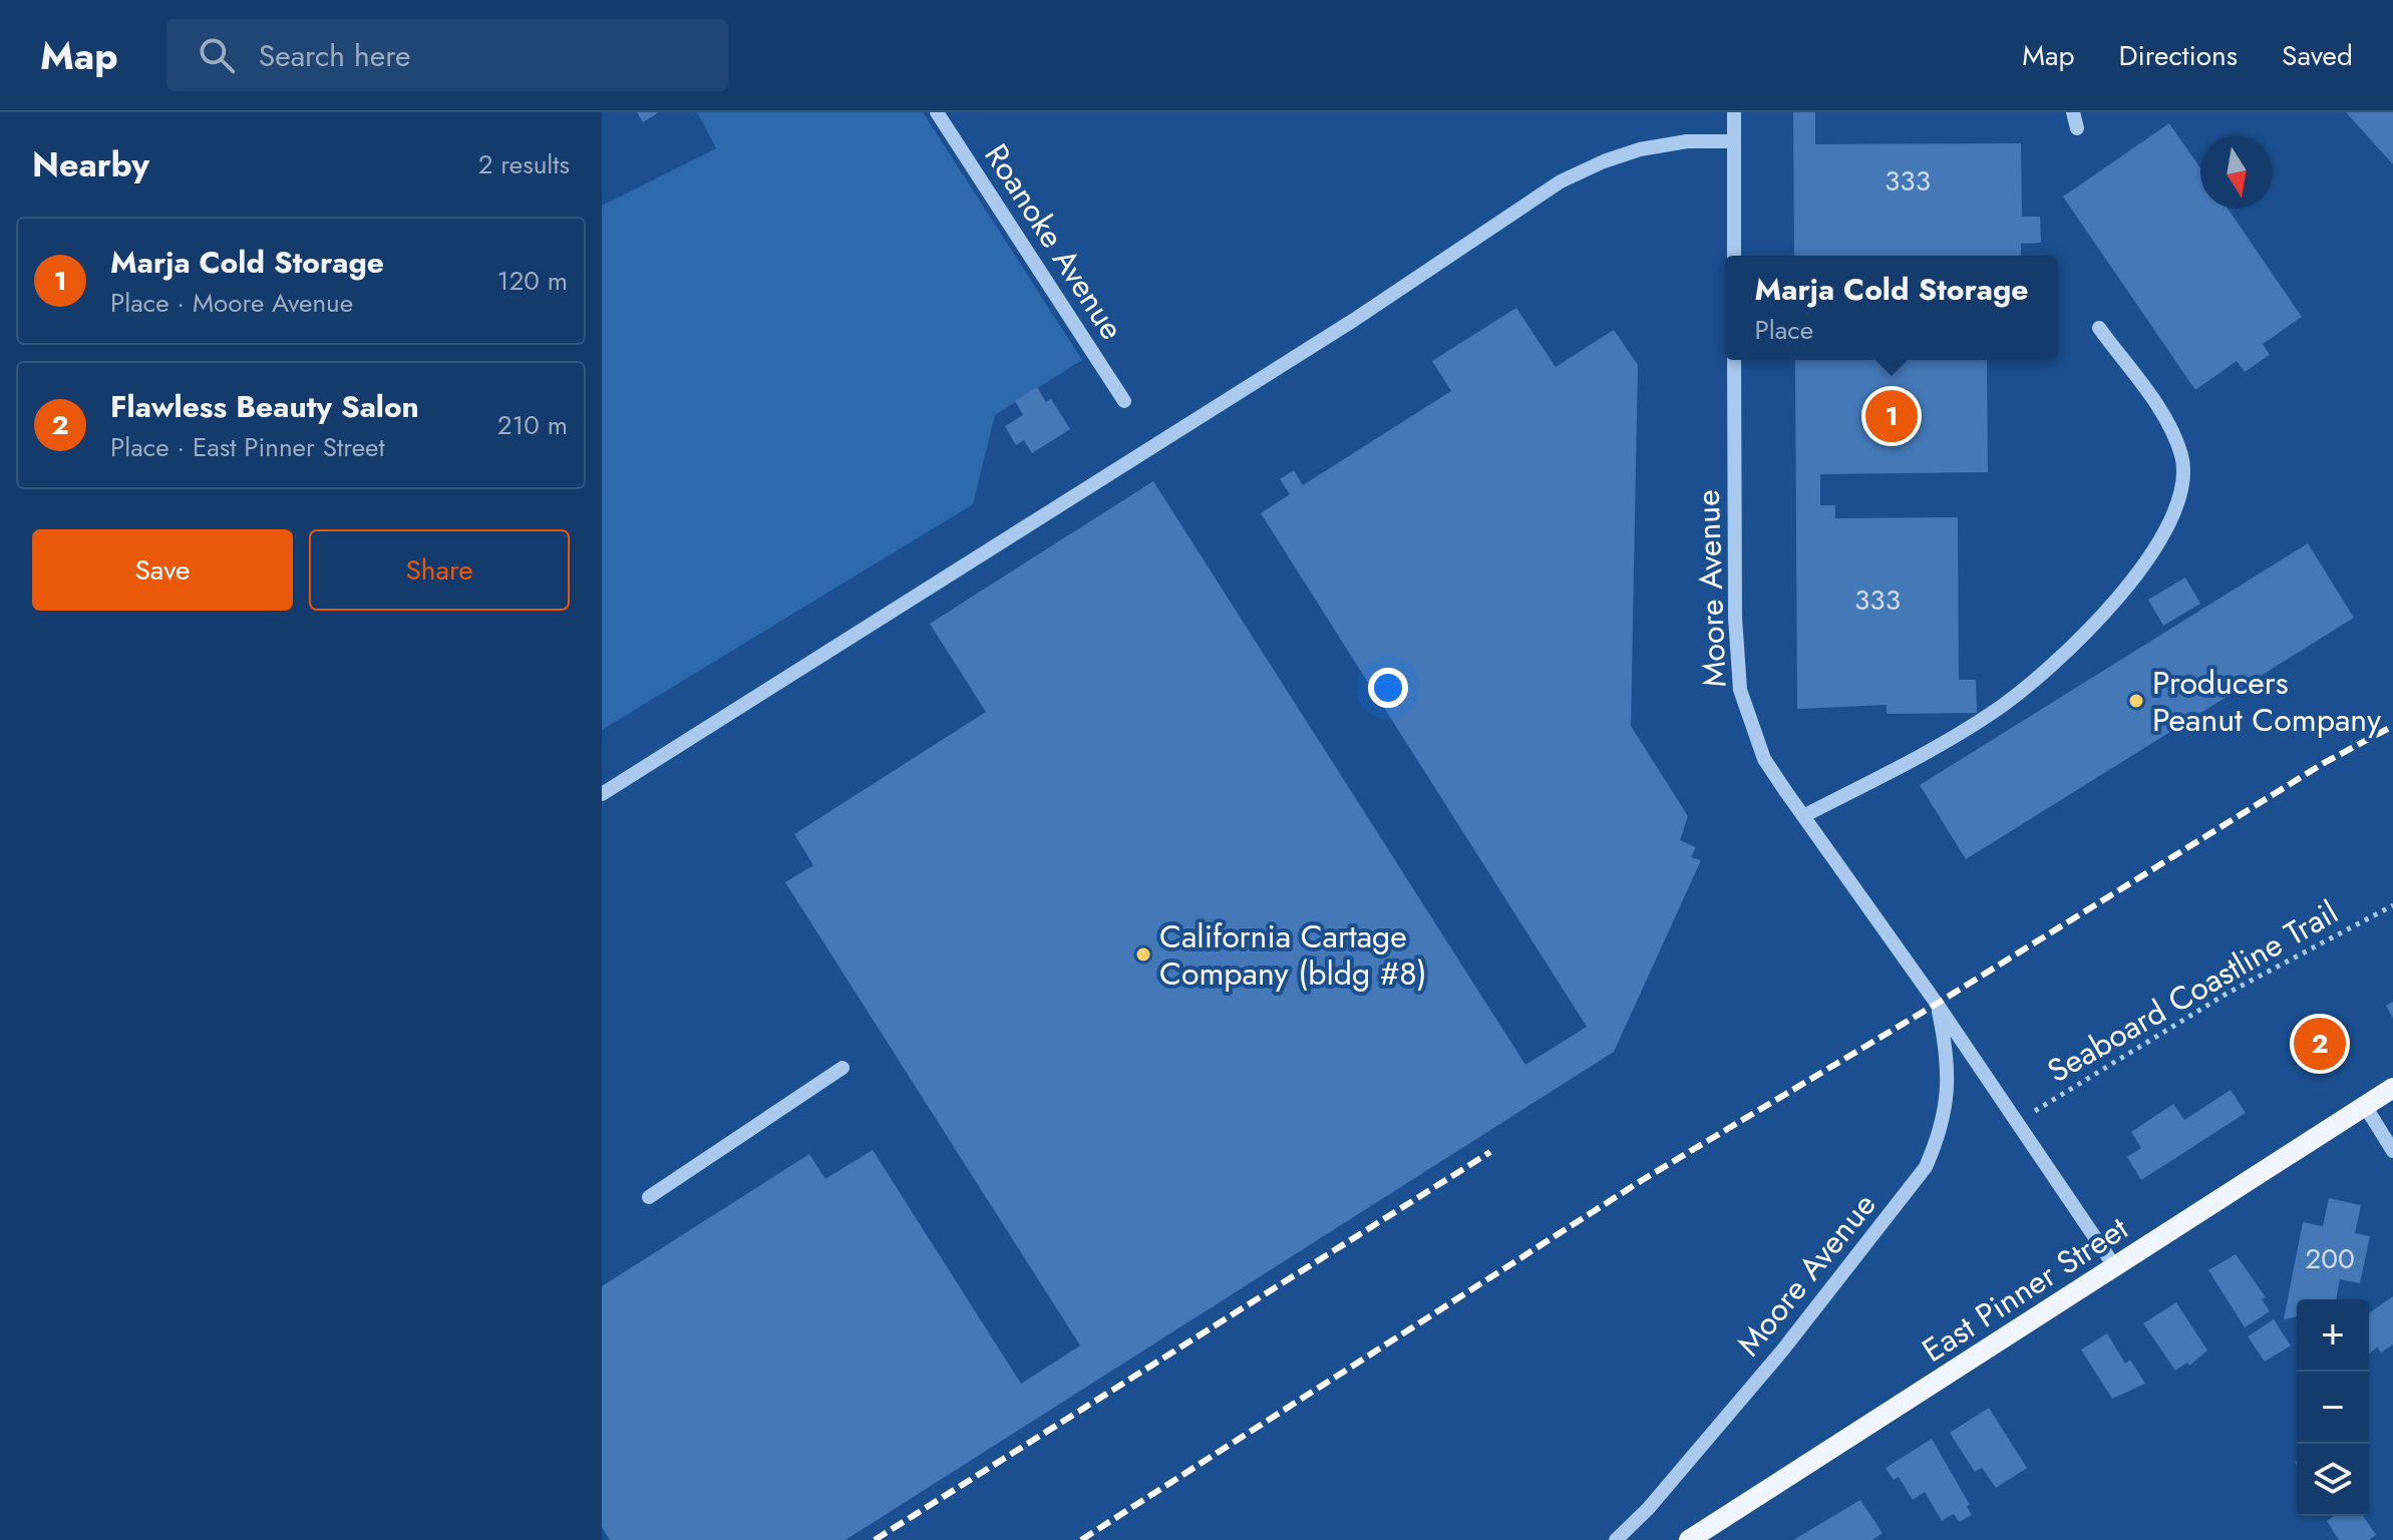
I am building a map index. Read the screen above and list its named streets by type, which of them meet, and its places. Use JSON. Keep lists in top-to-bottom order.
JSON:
{
  "streets": {
    "main road": ["East Pinner Street"],
    "street": ["Roanoke Avenue", "Moore Avenue"],
    "path": ["Seaboard Coastline Trail"]
  },
  "crossings": [
    ["Moore Avenue", "Seaboard Coastline Trail"],
    ["Moore Avenue", "East Pinner Street"]
  ],
  "places": ["Producers Peanut Company", "California Cartage Company (bldg #8)"],
  "house_numbers": ["333", "333", "200"],
  "north": "bottom",
  "page": {
    "header": "Map",
    "search": "Search here",
    "nav": ["Map", "Directions", "Saved"],
    "heading": ["Nearby", "2 results"],
    "list": [
      {
        "mark": "1",
        "name": "Marja Cold Storage",
        "note": "Place · Moore Avenue",
        "value": "120 m"
      },
      {
        "mark": "2",
        "name": "Flawless Beauty Salon",
        "note": "Place · East Pinner Street",
        "value": "210 m"
      }
    ],
    "popup": ["Marja Cold Storage", "Place"],
    "pins": ["1", "2"],
    "buttons": ["Save", "Share"],
    "map_buttons": ["+", "−"]
  }
}
